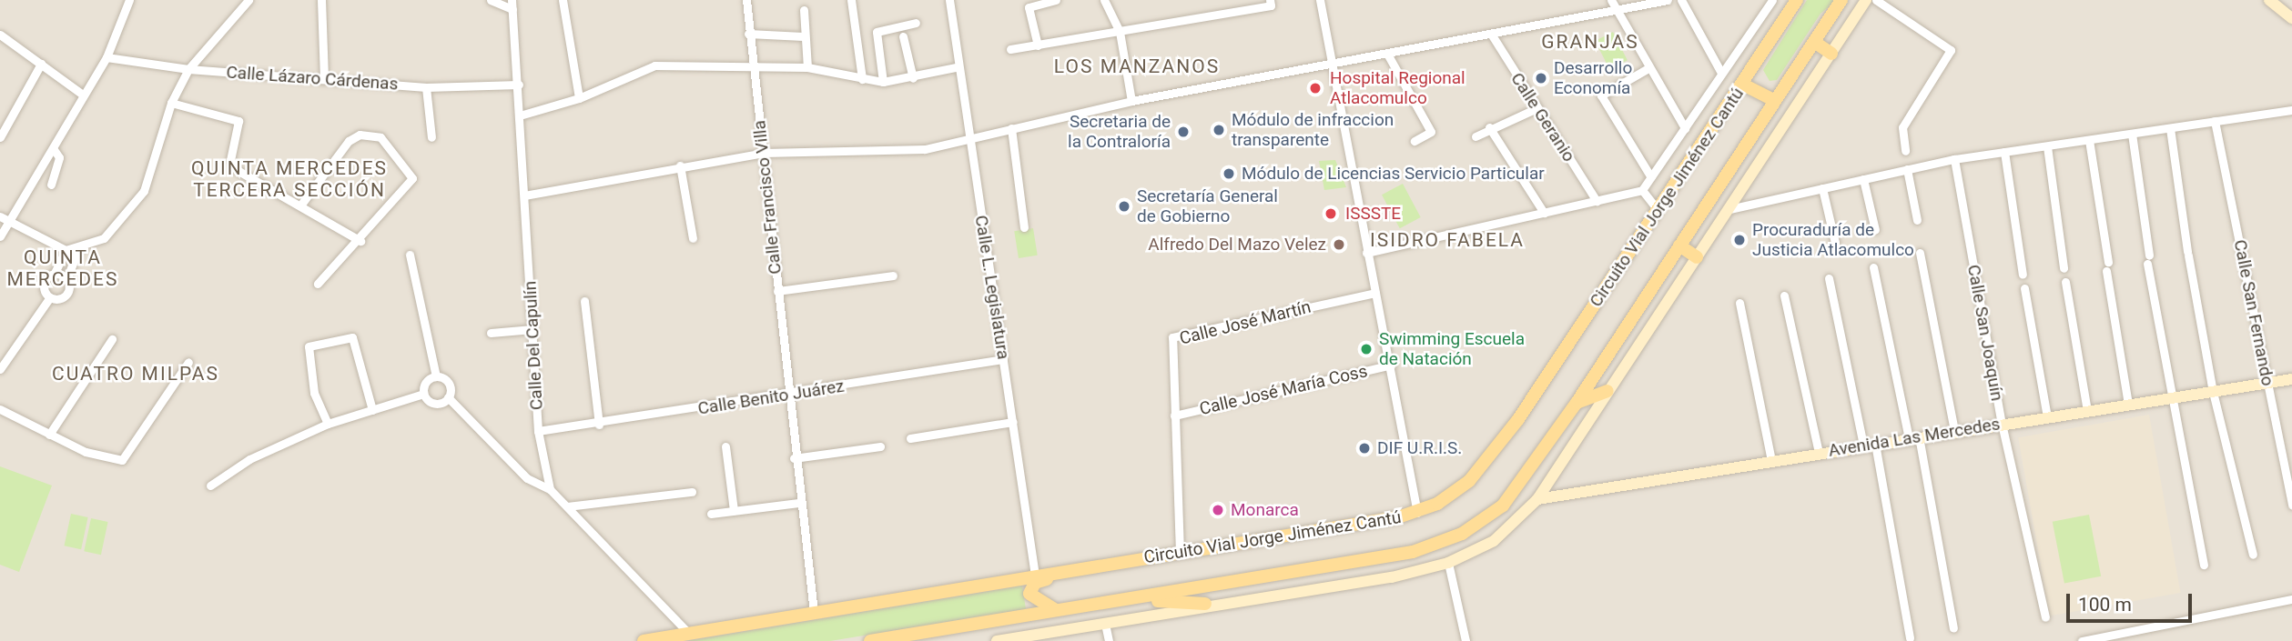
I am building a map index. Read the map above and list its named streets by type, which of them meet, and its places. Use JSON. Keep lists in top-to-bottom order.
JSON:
{
  "streets": {
    "main road": ["Circuito Vial Jorge Jiménez Cantú"],
    "street": [
      "Calle Lázaro Cárdenas",
      "Calle Geranio",
      "Calle Francisco Villa",
      "Calle L. Legislatura",
      "Calle San Fernando",
      "Calle José Martín",
      "Calle San Joaquín",
      "Calle Del Capulín",
      "Calle José María Coss",
      "Calle Benito Juárez",
      "Avenida Las Mercedes"
    ]
  },
  "crossings": [
    ["Calle Lázaro Cárdenas", "Calle Del Capulín"],
    ["Calle Francisco Villa", "Circuito Vial Jorge Jiménez Cantú"],
    ["Calle Francisco Villa", "Calle Benito Juárez"],
    ["Circuito Vial Jorge Jiménez Cantú", "Calle L. Legislatura"],
    ["Circuito Vial Jorge Jiménez Cantú", "Calle José Martín"],
    ["Calle L. Legislatura", "Calle Benito Juárez"],
    ["Calle San Fernando", "Avenida Las Mercedes"],
    ["Calle José Martín", "Calle José María Coss"],
    ["Calle San Joaquín", "Avenida Las Mercedes"],
    ["Calle Del Capulín", "Calle Benito Juárez"]
  ],
  "districts": [
    "GRANJAS",
    "LOS MANZANOS",
    "QUINTA MERCEDES TERCERA SECCIÓN",
    "ISIDRO FABELA",
    "QUINTA MERCEDES",
    "CUATRO MILPAS"
  ],
  "places": [
    "Desarrollo Economía",
    "Hospital Regional Atlacomulco",
    "Módulo de infraccion transparente",
    "Secretaria de la Contraloría",
    "Módulo de Licencias Servicio Particular",
    "Secretaría General de Gobierno",
    "ISSSTE",
    "Procuraduría de Justicia Atlacomulco",
    "Alfredo Del Mazo Velez",
    "Swimming Escuela de Natación",
    "DIF U.R.I.S.",
    "Monarca"
  ],
  "scale_bar": "100 m"
}
